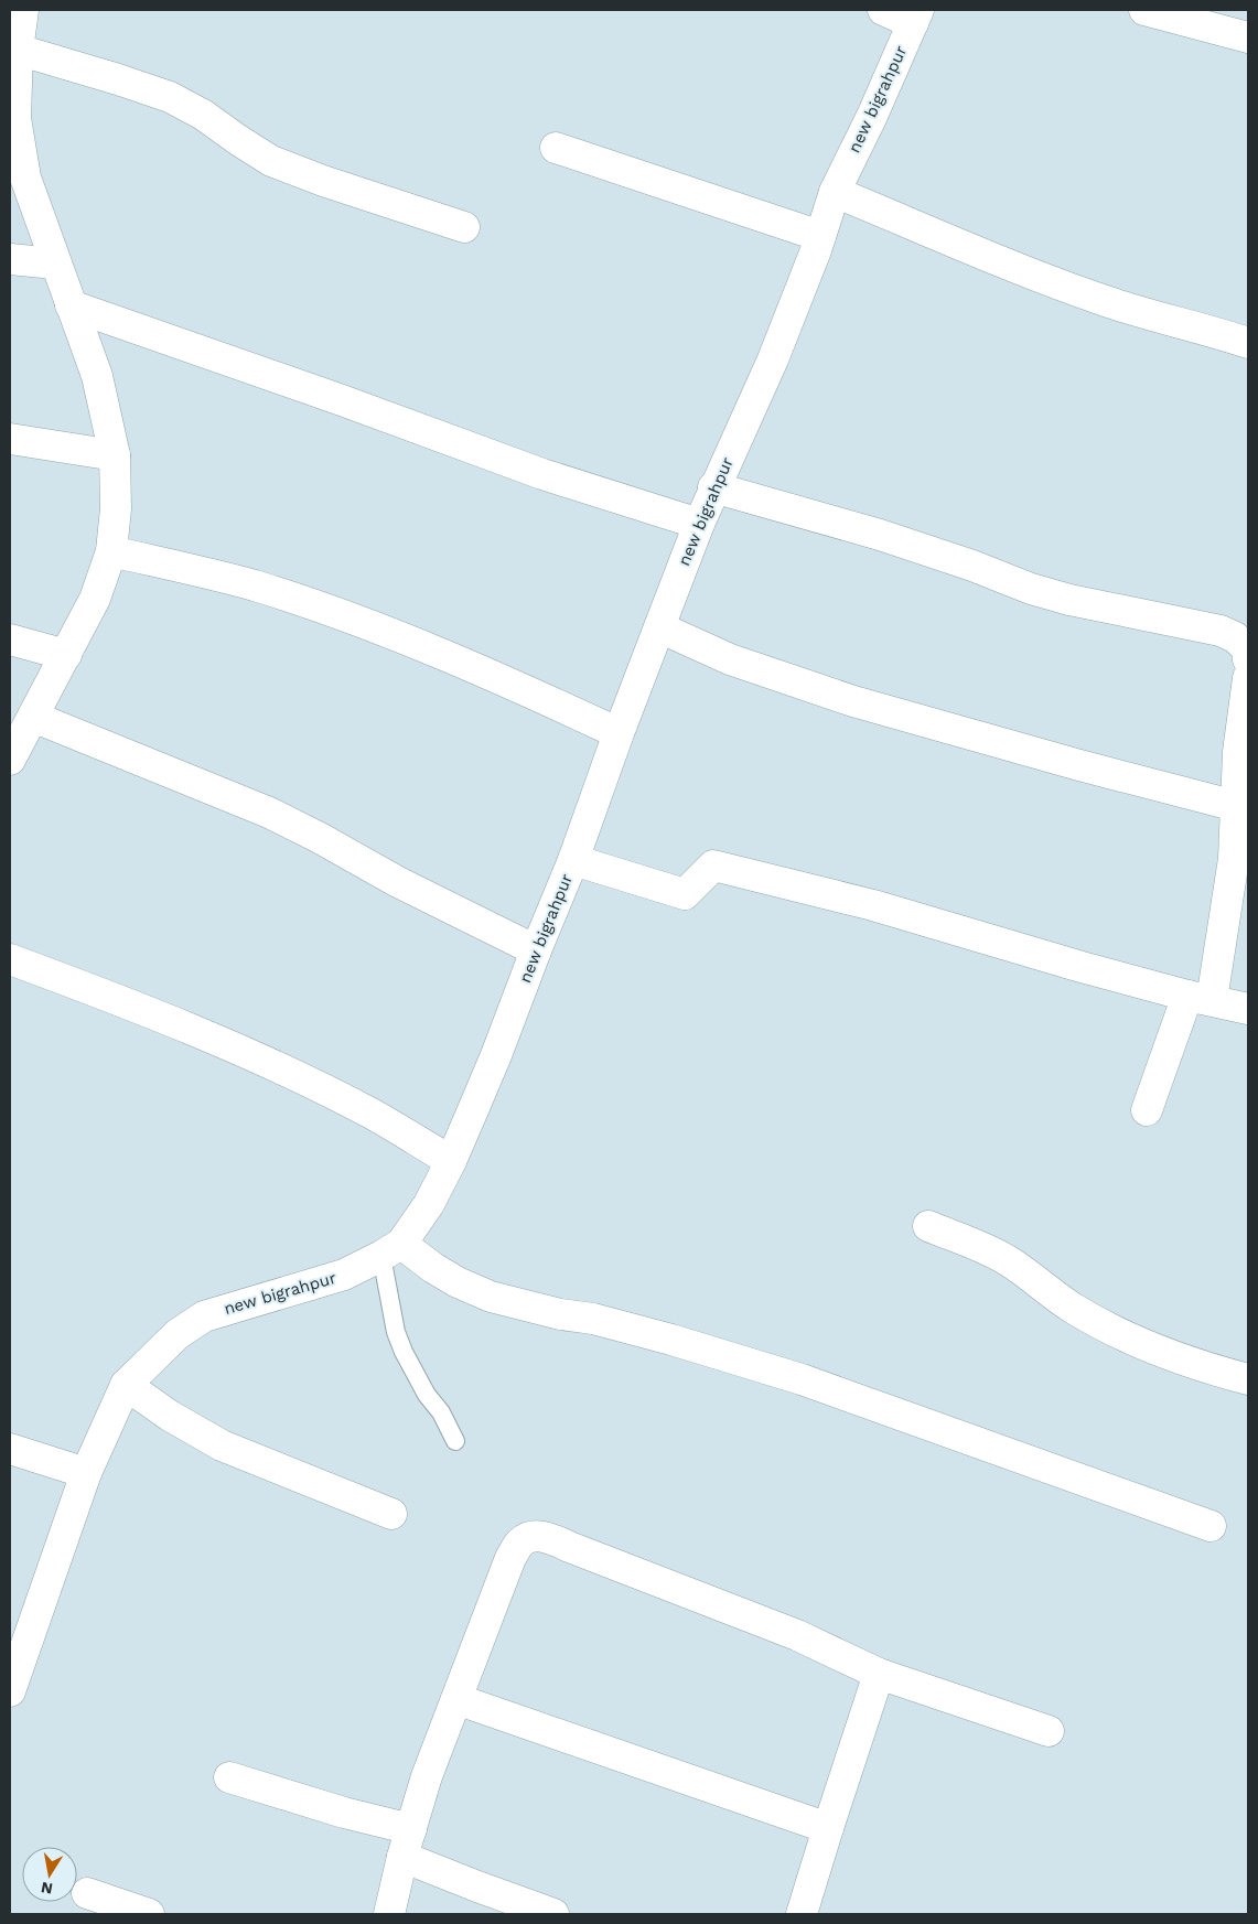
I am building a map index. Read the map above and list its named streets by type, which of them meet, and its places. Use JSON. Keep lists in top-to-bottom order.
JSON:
{
  "streets": {
    "street": ["new bigrahpur"]
  },
  "north": "bottom"
}
